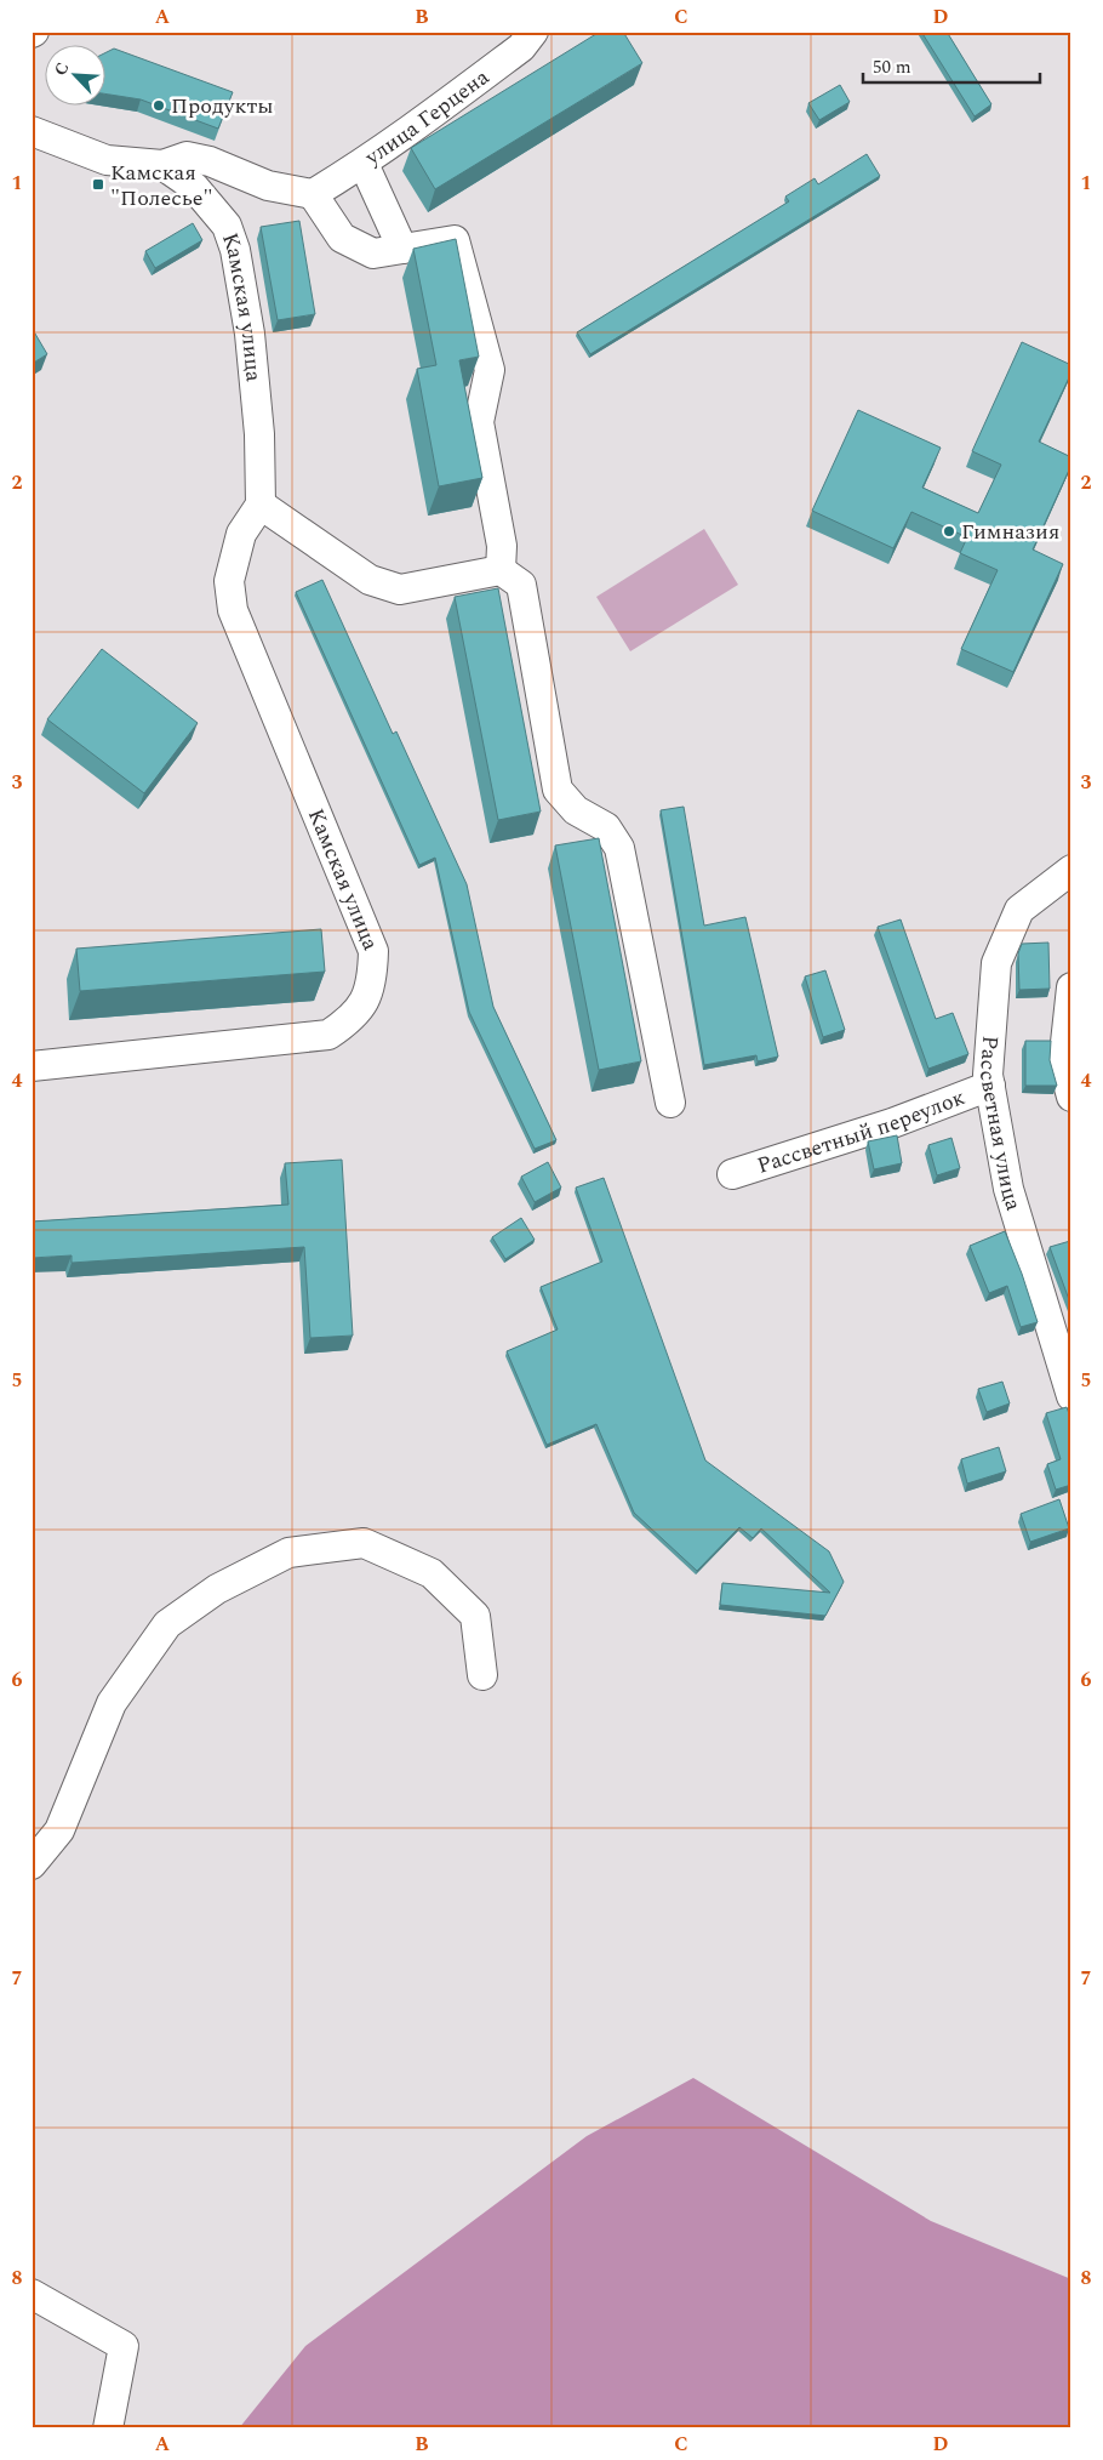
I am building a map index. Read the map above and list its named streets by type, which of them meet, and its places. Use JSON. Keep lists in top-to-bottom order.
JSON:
{
  "streets": {
    "street": [
      "улица Герцена",
      "Камская улица",
      "Рассветная улица",
      "Рассветный переулок"
    ]
  },
  "crossings": [
    ["Рассветная улица", "Рассветный переулок"]
  ],
  "places": {
    "other": ["Продукты", "Гимназия"],
    "transit": ["Камская \"Полесье\""]
  },
  "scale_bar": "50 m",
  "north": "top left",
  "grid": {
    "columns": [
      "A",
      "B",
      "C",
      "D"
    ],
    "rows": [
      "1",
      "2",
      "3",
      "4",
      "5",
      "6",
      "7",
      "8"
    ]
  }
}
